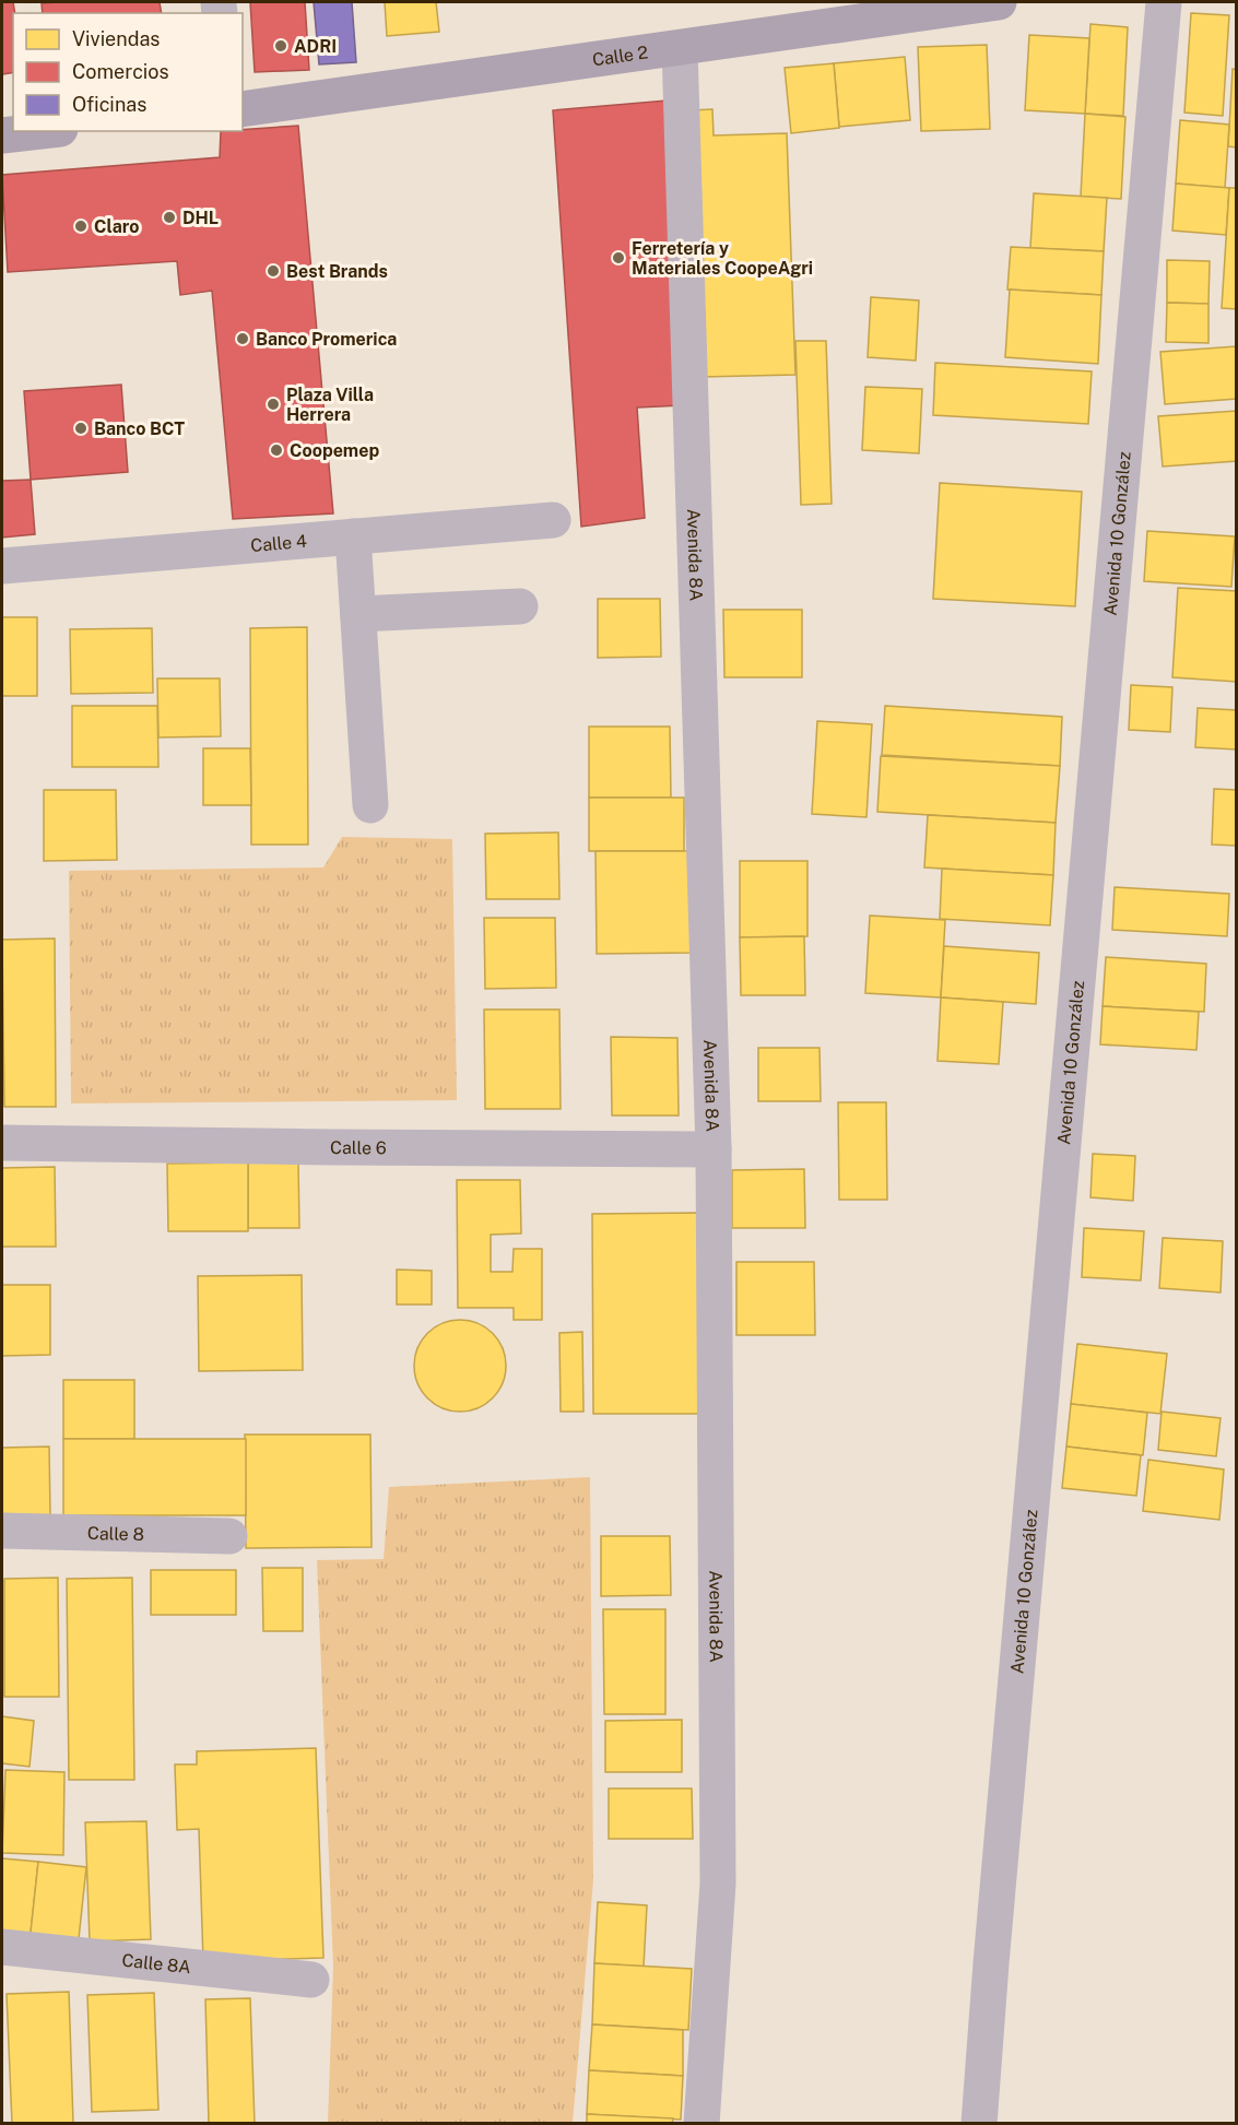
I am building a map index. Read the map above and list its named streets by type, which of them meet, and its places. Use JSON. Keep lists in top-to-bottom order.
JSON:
{
  "streets": {
    "main road": ["Calle 2"],
    "street": [
      "Avenida 10 González",
      "Calle 4",
      "Avenida 8A",
      "Calle 6",
      "Calle 8",
      "Calle 8A"
    ]
  },
  "crossings": [
    ["Calle 2", "Avenida 8A"],
    ["Avenida 8A", "Calle 6"]
  ],
  "places": [
    "ADRI",
    "DHL",
    "Claro",
    "Ferretería y Materiales CoopeAgri",
    "Best Brands",
    "Banco Promerica",
    "Plaza Villa Herrera",
    "Banco BCT",
    "Coopemep"
  ],
  "legend": ["Viviendas", "Comercios", "Oficinas"]
}
